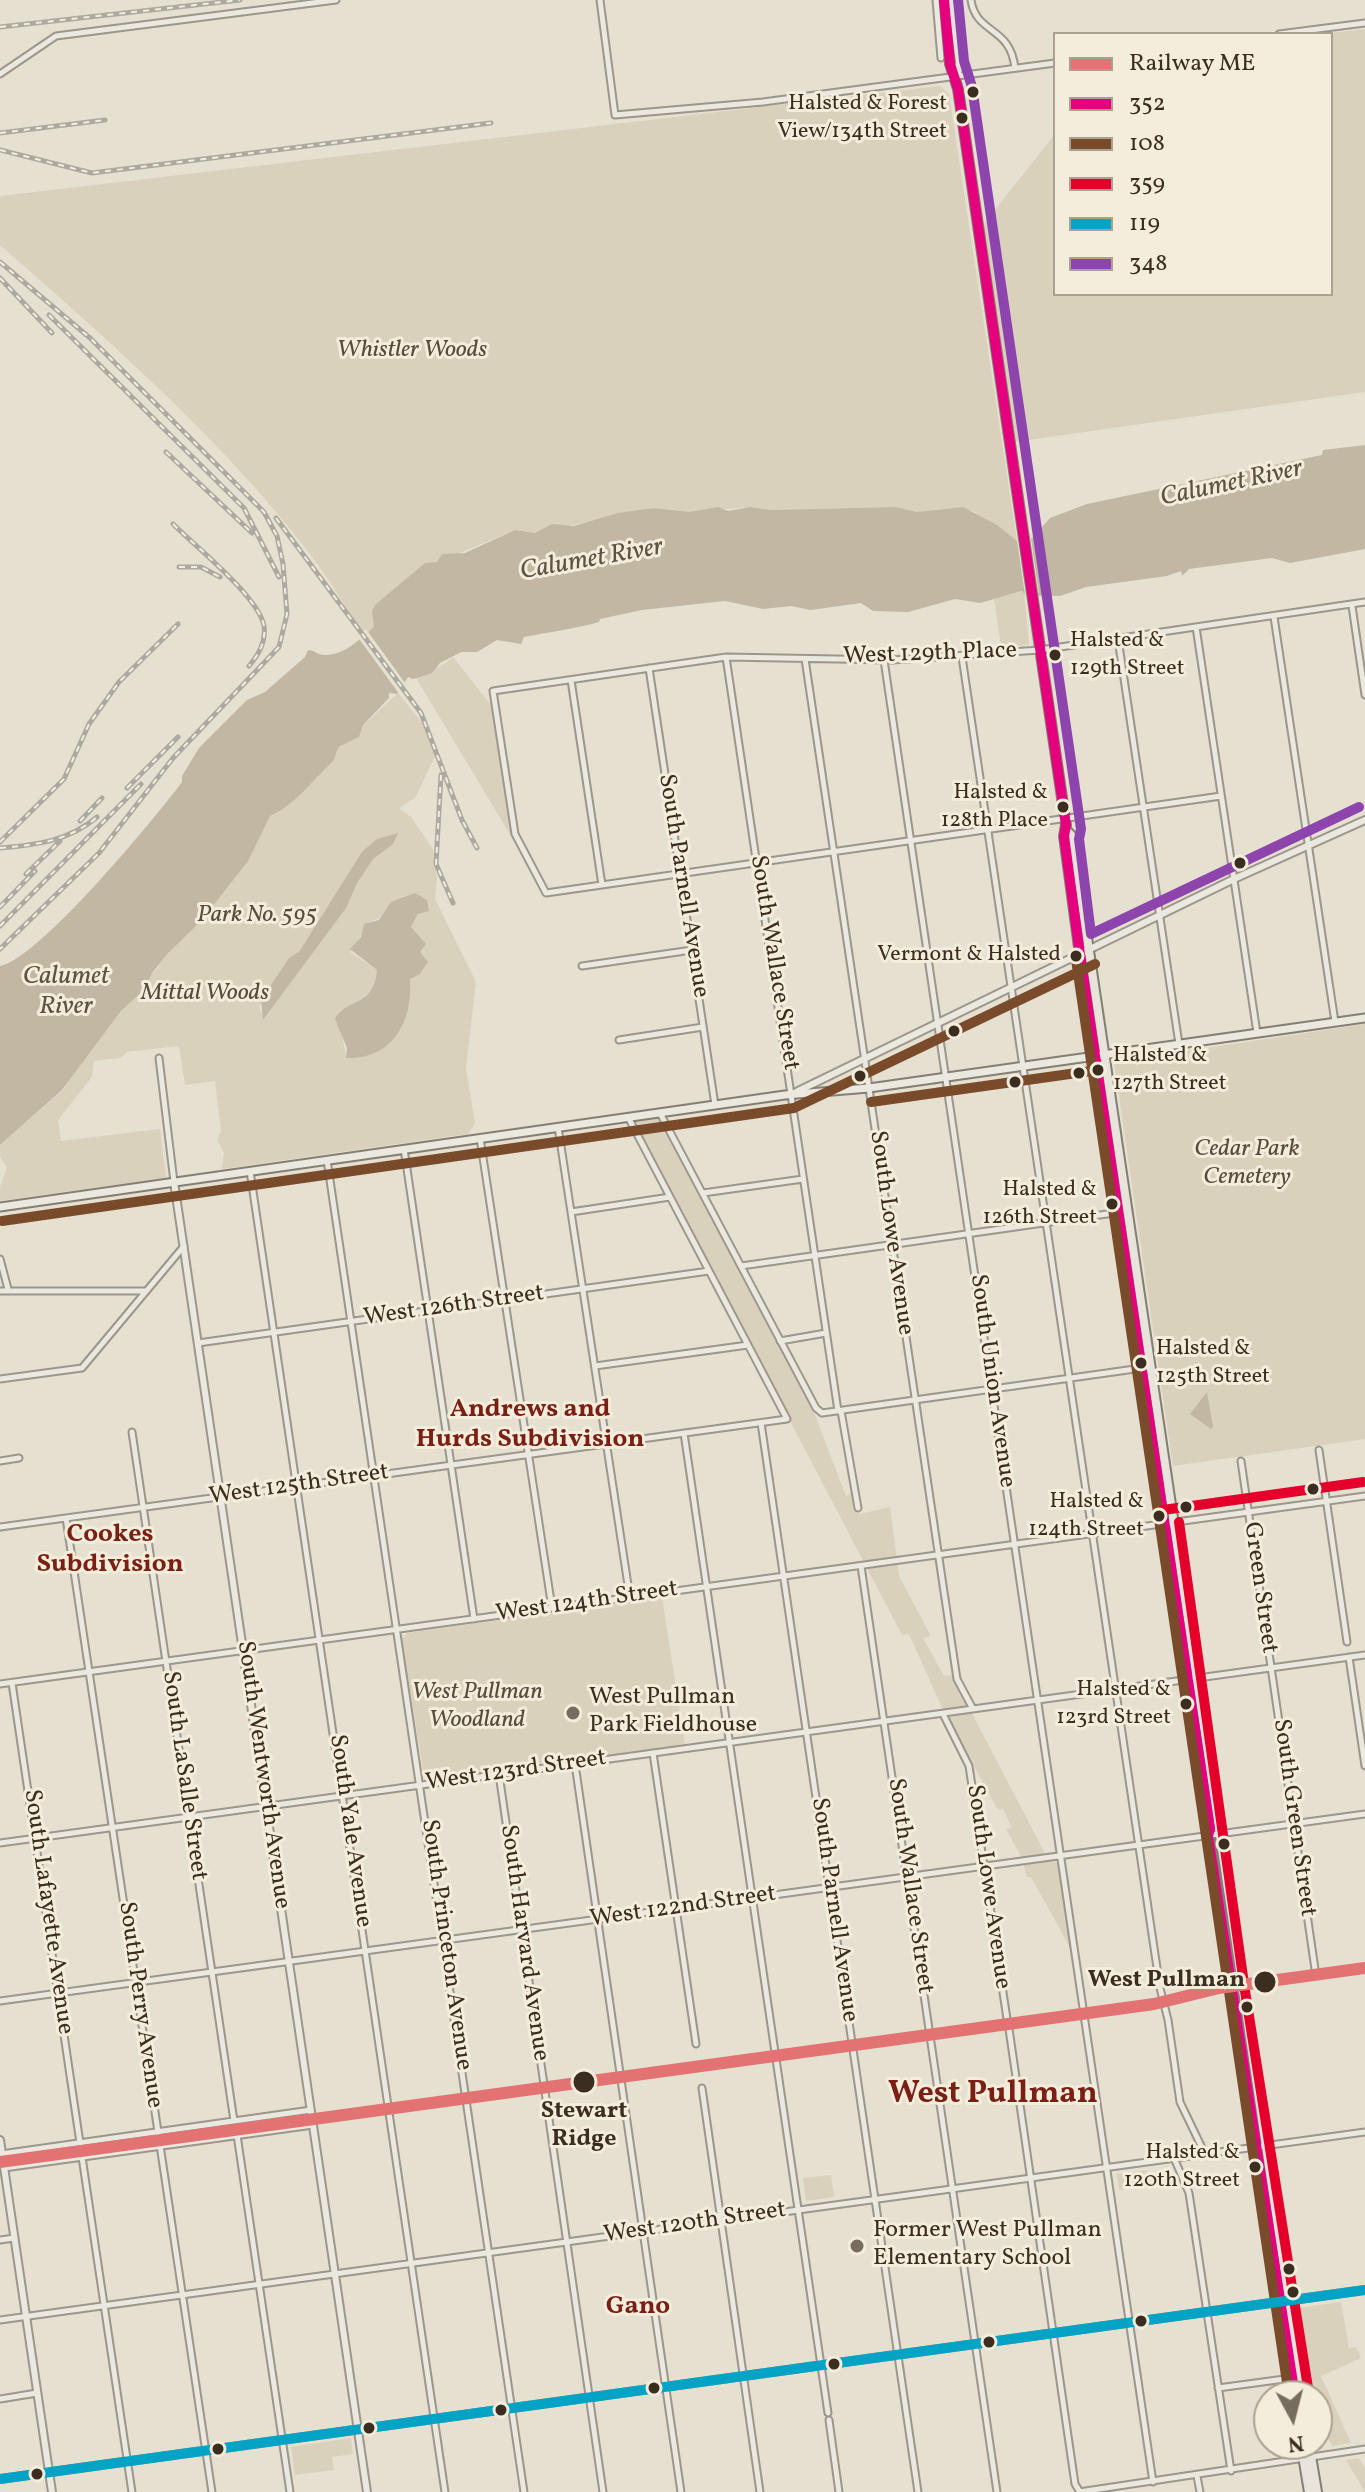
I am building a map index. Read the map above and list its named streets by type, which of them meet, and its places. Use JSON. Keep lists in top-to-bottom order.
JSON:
{
  "streets": {
    "street": [
      "West 129th Place",
      "South Parnell Avenue",
      "South Wallace Street",
      "South Lowe Avenue",
      "West 126th Street",
      "South Union Avenue",
      "West 125th Street",
      "Green Street",
      "West 124th Street",
      "West 123rd Street",
      "South Wentworth Avenue",
      "South LaSalle Street",
      "South Green Street",
      "South Yale Avenue",
      "West 122nd Street",
      "South Lafayette Avenue",
      "South Harvard Avenue",
      "South Princeton Avenue",
      "South Perry Avenue",
      "West 120th Street"
    ]
  },
  "crossings": [
    ["West 129th Place", "South Parnell Avenue"],
    ["West 129th Place", "South Wallace Street"],
    ["West 129th Place", "South Lowe Avenue"],
    ["West 129th Place", "South Union Avenue"],
    ["South Parnell Avenue", "West 125th Street"],
    ["South Parnell Avenue", "West 124th Street"],
    ["South Parnell Avenue", "West 123rd Street"],
    ["South Parnell Avenue", "West 122nd Street"],
    ["South Parnell Avenue", "West 120th Street"],
    ["South Wallace Street", "West 124th Street"],
    ["South Wallace Street", "West 123rd Street"],
    ["South Wallace Street", "West 122nd Street"],
    ["South Wallace Street", "West 120th Street"],
    ["South Lowe Avenue", "West 124th Street"],
    ["South Lowe Avenue", "West 123rd Street"],
    ["South Lowe Avenue", "West 122nd Street"],
    ["West 126th Street", "South Wentworth Avenue"],
    ["West 126th Street", "South Yale Avenue"],
    ["West 126th Street", "South Princeton Avenue"],
    ["South Union Avenue", "West 124th Street"],
    ["South Union Avenue", "West 123rd Street"],
    ["South Union Avenue", "West 122nd Street"],
    ["South Union Avenue", "West 120th Street"],
    ["West 125th Street", "South Wentworth Avenue"],
    ["West 125th Street", "South LaSalle Street"],
    ["West 125th Street", "South Yale Avenue"],
    ["West 125th Street", "South Princeton Avenue"],
    ["West 125th Street", "South Perry Avenue"],
    ["Green Street", "West 124th Street"],
    ["Green Street", "West 123rd Street"],
    ["Green Street", "South Green Street"],
    ["West 124th Street", "South Wentworth Avenue"],
    ["West 124th Street", "South LaSalle Street"],
    ["West 124th Street", "South Yale Avenue"],
    ["West 124th Street", "South Lafayette Avenue"],
    ["West 124th Street", "South Princeton Avenue"],
    ["West 124th Street", "South Perry Avenue"],
    ["West 123rd Street", "South Wentworth Avenue"],
    ["West 123rd Street", "South LaSalle Street"],
    ["West 123rd Street", "South Green Street"],
    ["West 123rd Street", "South Yale Avenue"],
    ["West 123rd Street", "South Lafayette Avenue"],
    ["West 123rd Street", "South Harvard Avenue"],
    ["West 123rd Street", "South Princeton Avenue"],
    ["West 123rd Street", "South Perry Avenue"],
    ["South Wentworth Avenue", "West 122nd Street"],
    ["South Wentworth Avenue", "West 120th Street"],
    ["South LaSalle Street", "West 122nd Street"],
    ["South Green Street", "West 122nd Street"],
    ["South Yale Avenue", "West 122nd Street"],
    ["South Yale Avenue", "West 120th Street"],
    ["West 122nd Street", "South Lafayette Avenue"],
    ["West 122nd Street", "South Harvard Avenue"],
    ["West 122nd Street", "South Princeton Avenue"],
    ["West 122nd Street", "South Perry Avenue"],
    ["South Harvard Avenue", "West 120th Street"],
    ["South Princeton Avenue", "West 120th Street"],
    ["South Perry Avenue", "West 120th Street"]
  ],
  "districts": [
    "Andrews and Hurds Subdivision",
    "Cookes Subdivision",
    "West Pullman",
    "Gano"
  ],
  "water": ["Calumet River"],
  "parks": [
    "Whistler Woods",
    "Park No. 595",
    "Mittal Woods",
    "Cedar Park Cemetery",
    "West Pullman Woodland"
  ],
  "places": [
    "Halsted & Forest View/134th Street",
    "Halsted & 129th Street",
    "Halsted & 128th Place",
    "Vermont & Halsted",
    "Halsted & 127th Street",
    "Halsted & 126th Street",
    "Halsted & 125th Street",
    "Halsted & 124th Street",
    "Halsted & 123rd Street",
    "West Pullman Park Fieldhouse",
    "West Pullman",
    "Stewart Ridge",
    "Halsted & 120th Street",
    "Former West Pullman Elementary School"
  ],
  "lines": [
    "transit line 352",
    "transit line 348",
    "transit line 108",
    "transit line 359",
    "rail line ME",
    "transit line 119"
  ],
  "legend": [
    "Railway ME",
    "352",
    "108",
    "359",
    "119",
    "348"
  ],
  "north": "bottom"
}
